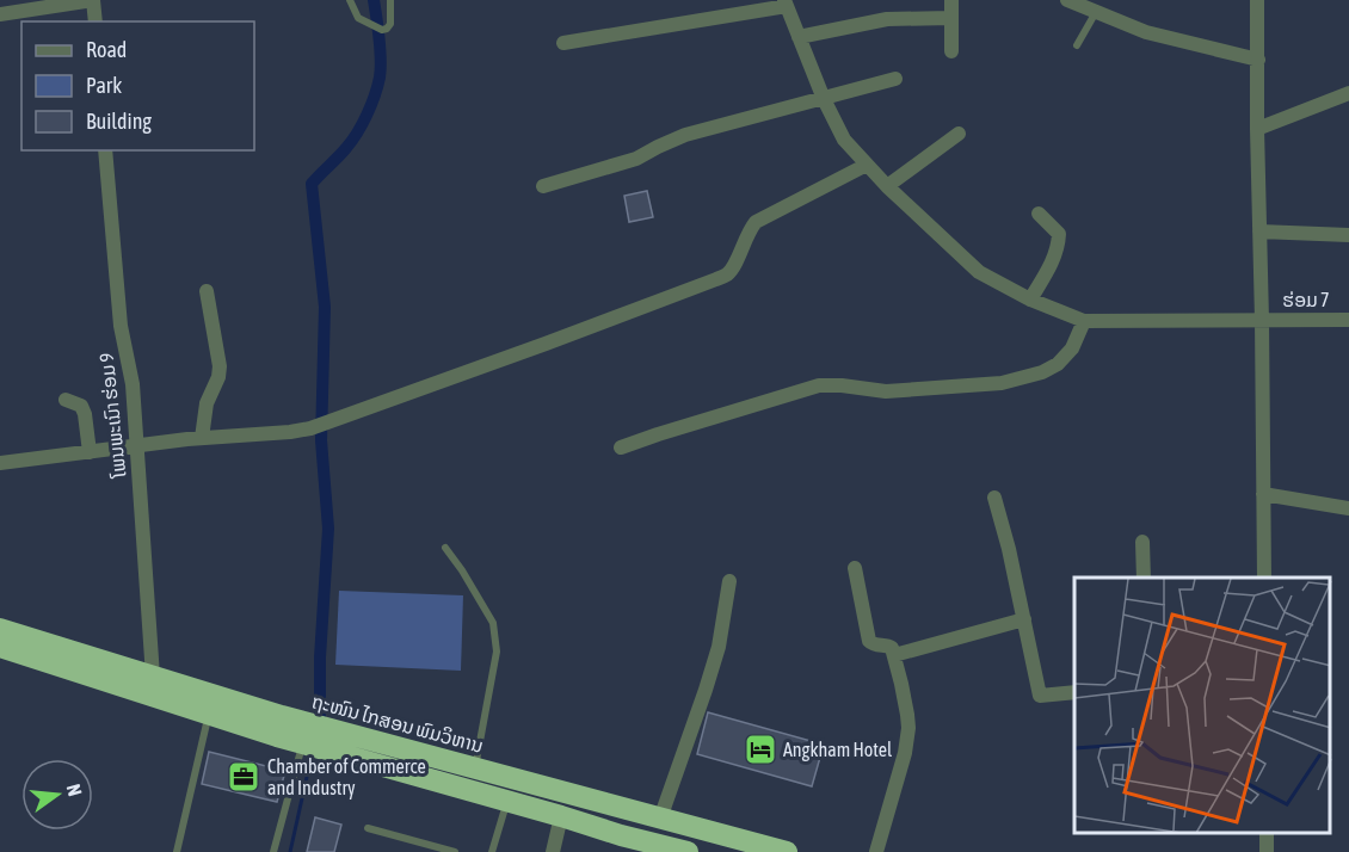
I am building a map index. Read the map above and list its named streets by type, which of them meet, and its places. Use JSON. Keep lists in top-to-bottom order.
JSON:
{
  "streets": {
    "highway": ["ຖະໜົນ ໄກສອນ ພົມວິຫານ"],
    "street": ["ຮ່ອມ 7", "ໂພນພະເນົາ ຮ່ອມ 9"]
  },
  "crossings": [
    ["ໂພນພະເນົາ ຮ່ອມ 9", "ຖະໜົນ ໄກສອນ ພົມວິຫານ"]
  ],
  "places": {
    "hotel": ["Angkham Hotel"],
    "office": ["Chamber of Commerce and Industry"]
  },
  "legend": ["Road", "Park", "Building"],
  "north": "right"
}
